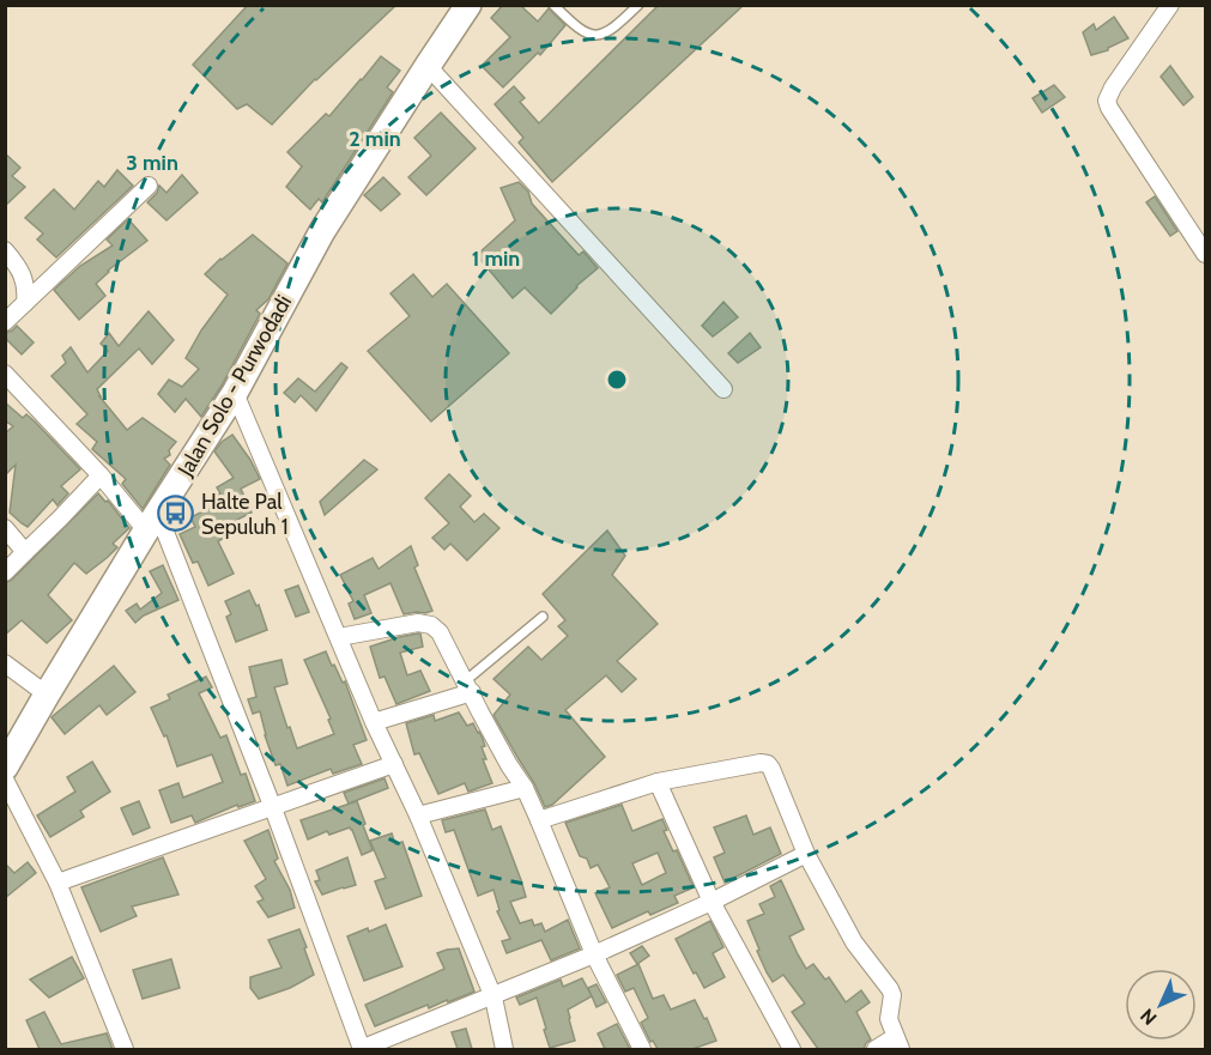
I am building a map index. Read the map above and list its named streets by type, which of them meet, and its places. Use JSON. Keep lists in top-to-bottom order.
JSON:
{
  "streets": {
    "main road": ["Jalan Solo - Purwodadi"]
  },
  "places": {
    "bus stop": ["Halte Pal Sepuluh 1"]
  },
  "north": "bottom left",
  "rings": ["2 min", "3 min", "1 min"]
}
